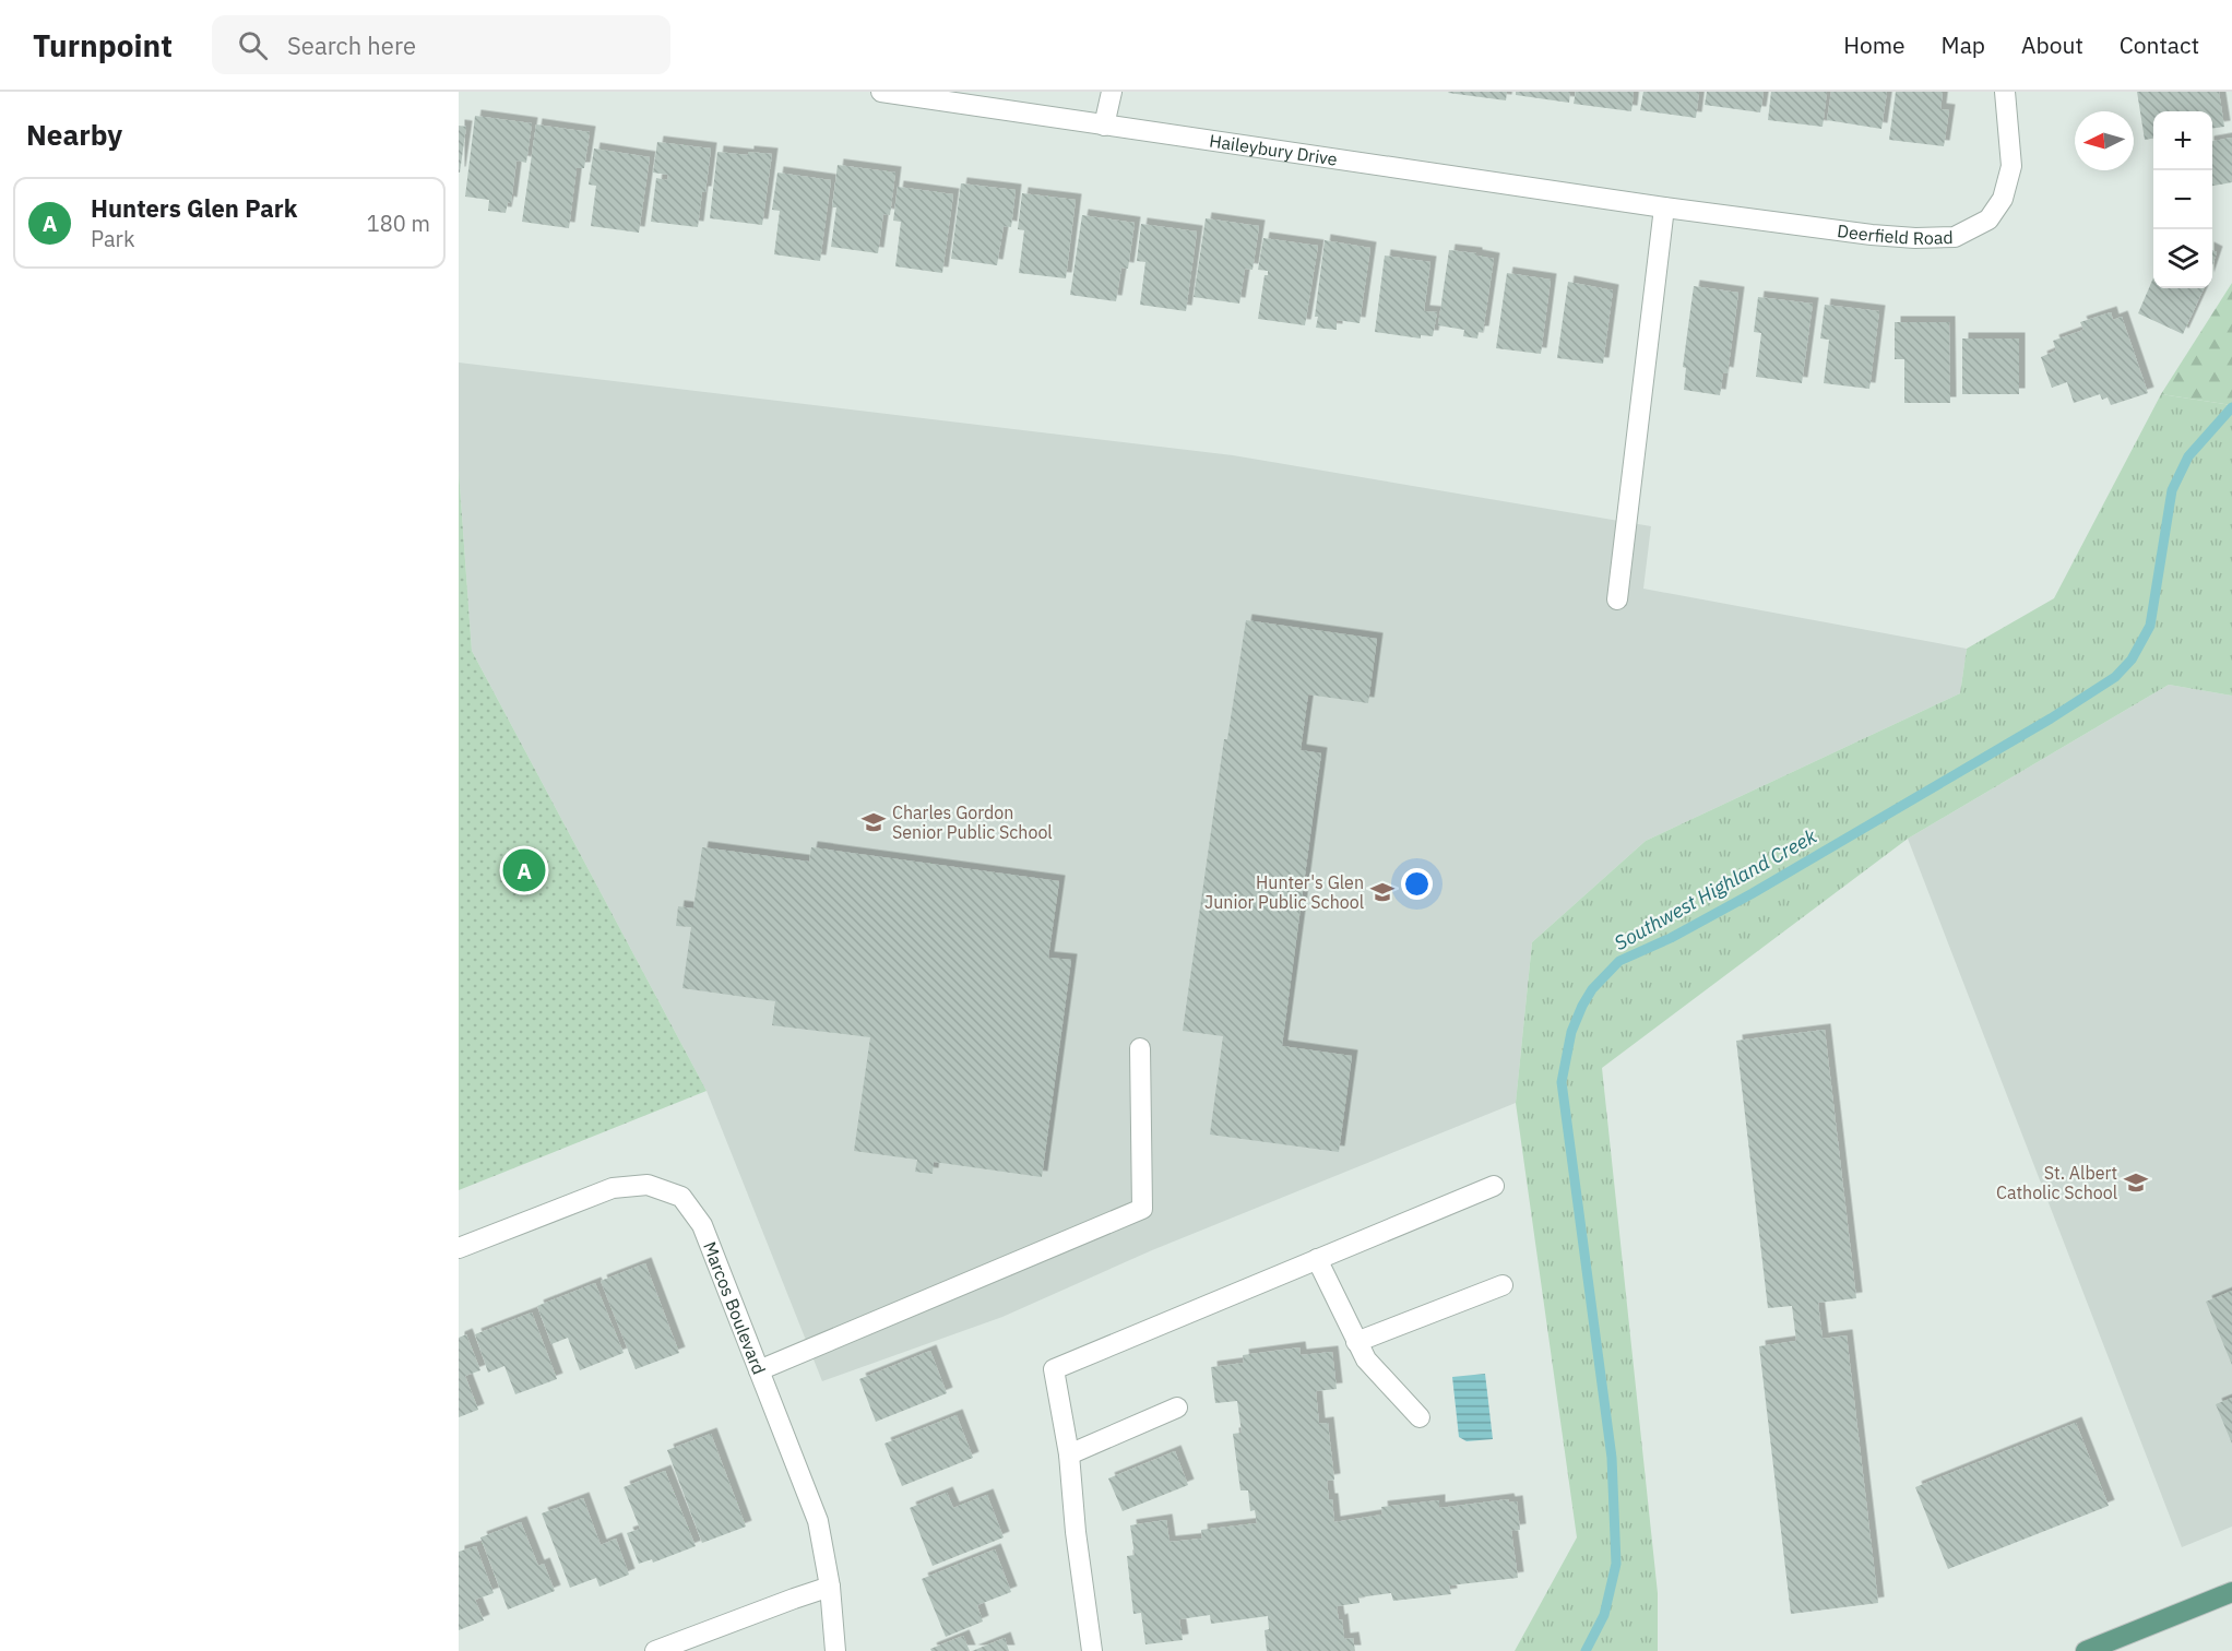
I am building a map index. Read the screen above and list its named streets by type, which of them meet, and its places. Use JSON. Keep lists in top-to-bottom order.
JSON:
{
  "streets": {
    "street": ["Haileybury Drive", "Deerfield Road", "Marcos Boulevard"]
  },
  "crossings": [
    ["Haileybury Drive", "Deerfield Road"]
  ],
  "water": ["Southwest Highland Creek"],
  "places": {
    "school or university": ["Charles Gordon Senior Public School", "Hunter's Glen Junior Public School", "St. Albert Catholic School"]
  },
  "north": "left",
  "page": {
    "header": "Turnpoint",
    "search": "Search here",
    "nav": [
      "Home",
      "Map",
      "About",
      "Contact"
    ],
    "heading": "Nearby",
    "map_buttons": ["+", "−"],
    "list": [
      {
        "mark": "A",
        "name": "Hunters Glen Park",
        "note": "Park",
        "value": "180 m"
      }
    ],
    "pins": "A"
  }
}
